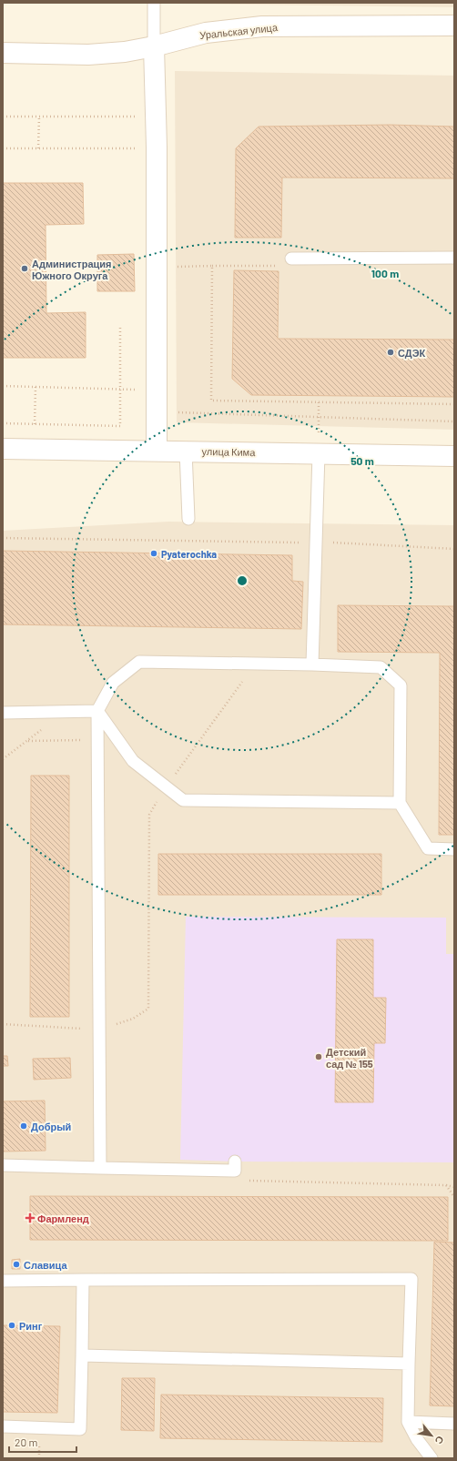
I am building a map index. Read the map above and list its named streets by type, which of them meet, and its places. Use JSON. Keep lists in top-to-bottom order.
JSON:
{
  "streets": {
    "street": ["Уральская улица", "улица Кима"]
  },
  "places": {
    "other": [
      "Администрация Южного Округа",
      "СДЭК",
      "Pyaterochka",
      "Детский сад № 155",
      "Добрый",
      "Славица",
      "Ринг"
    ],
    "health": ["Фармленд"]
  },
  "scale_bar": "20 m",
  "north": "bottom right",
  "rings": ["100 m", "50 m"]
}
